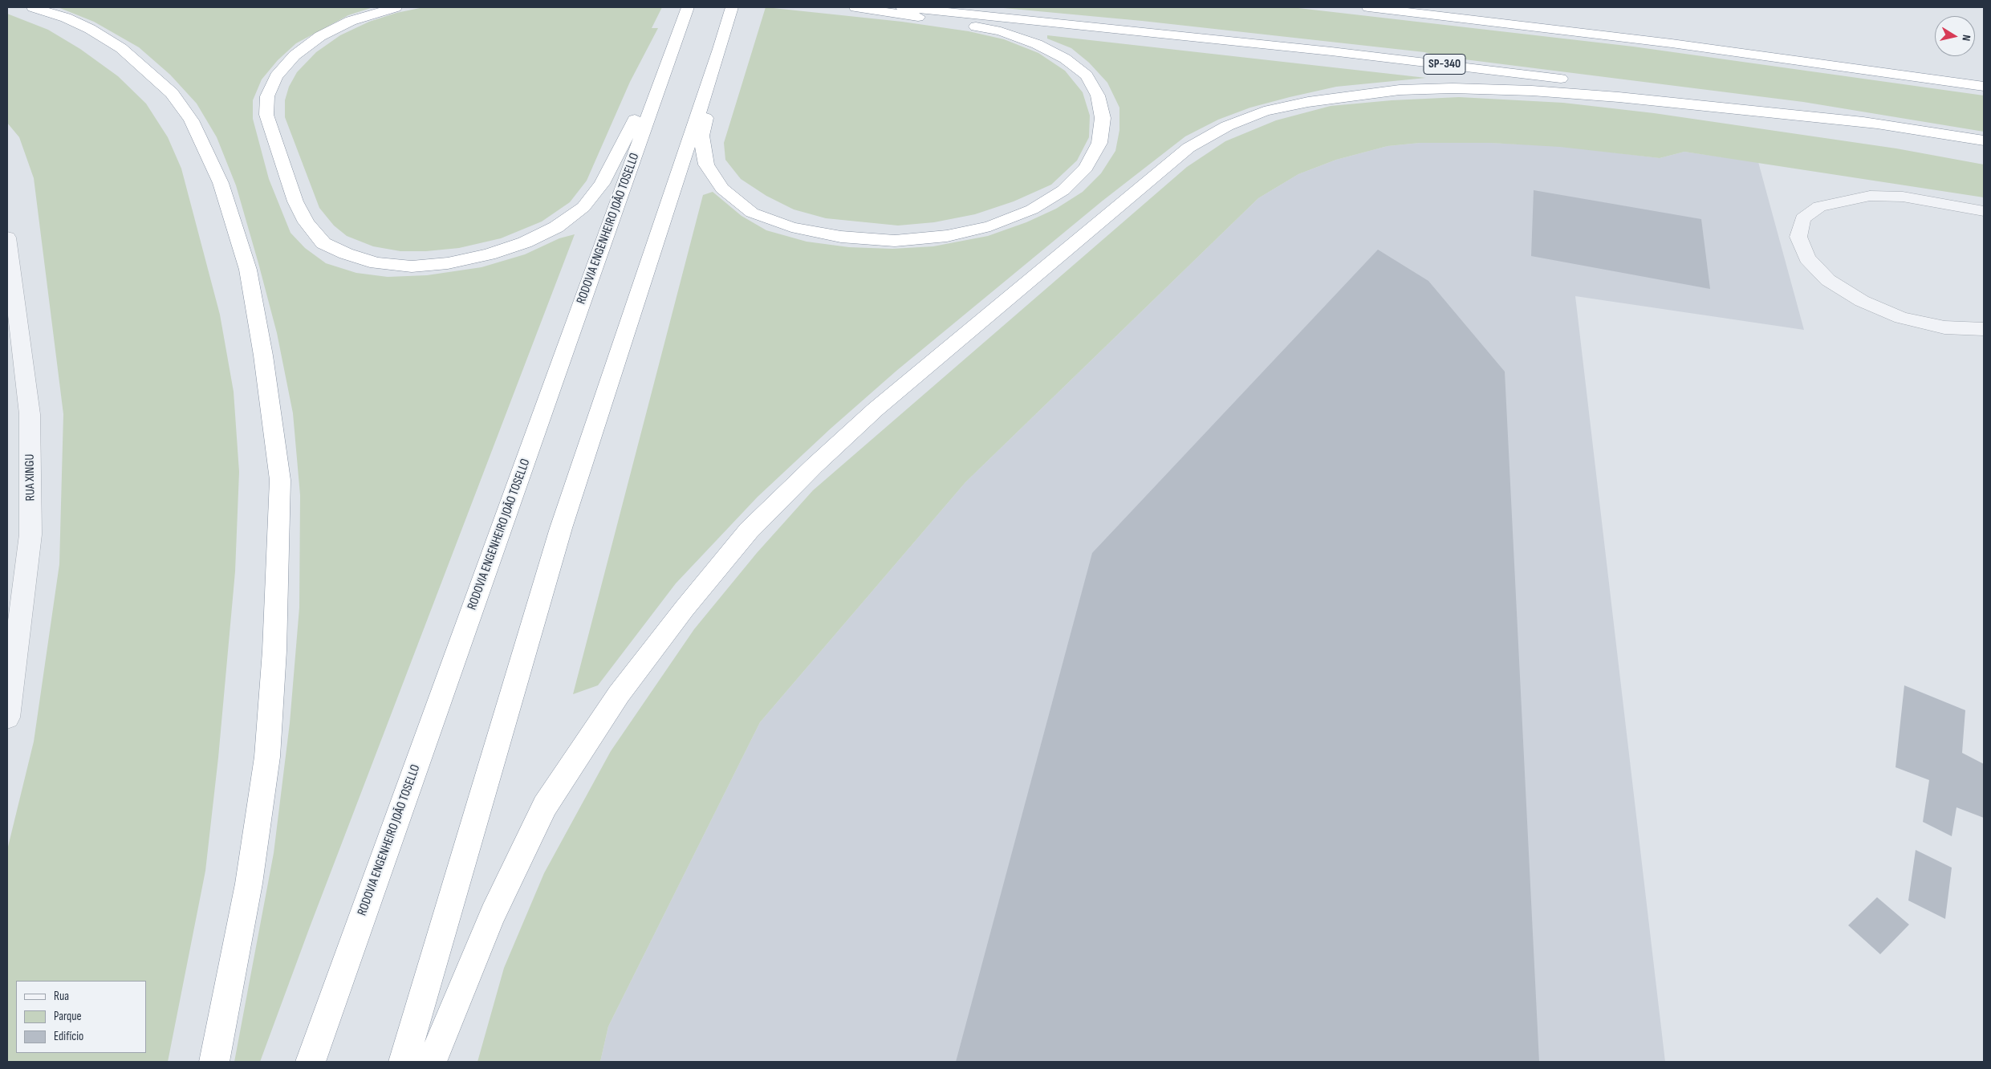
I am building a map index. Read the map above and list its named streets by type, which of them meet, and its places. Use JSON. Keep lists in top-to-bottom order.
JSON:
{
  "streets": {
    "highway": ["SP-340", "RODOVIA ENGENHEIRO JOÃO TOSELLO"],
    "street": ["RUA XINGU"]
  },
  "legend": ["Rua", "Parque", "Edifício"],
  "north": "right"
}
